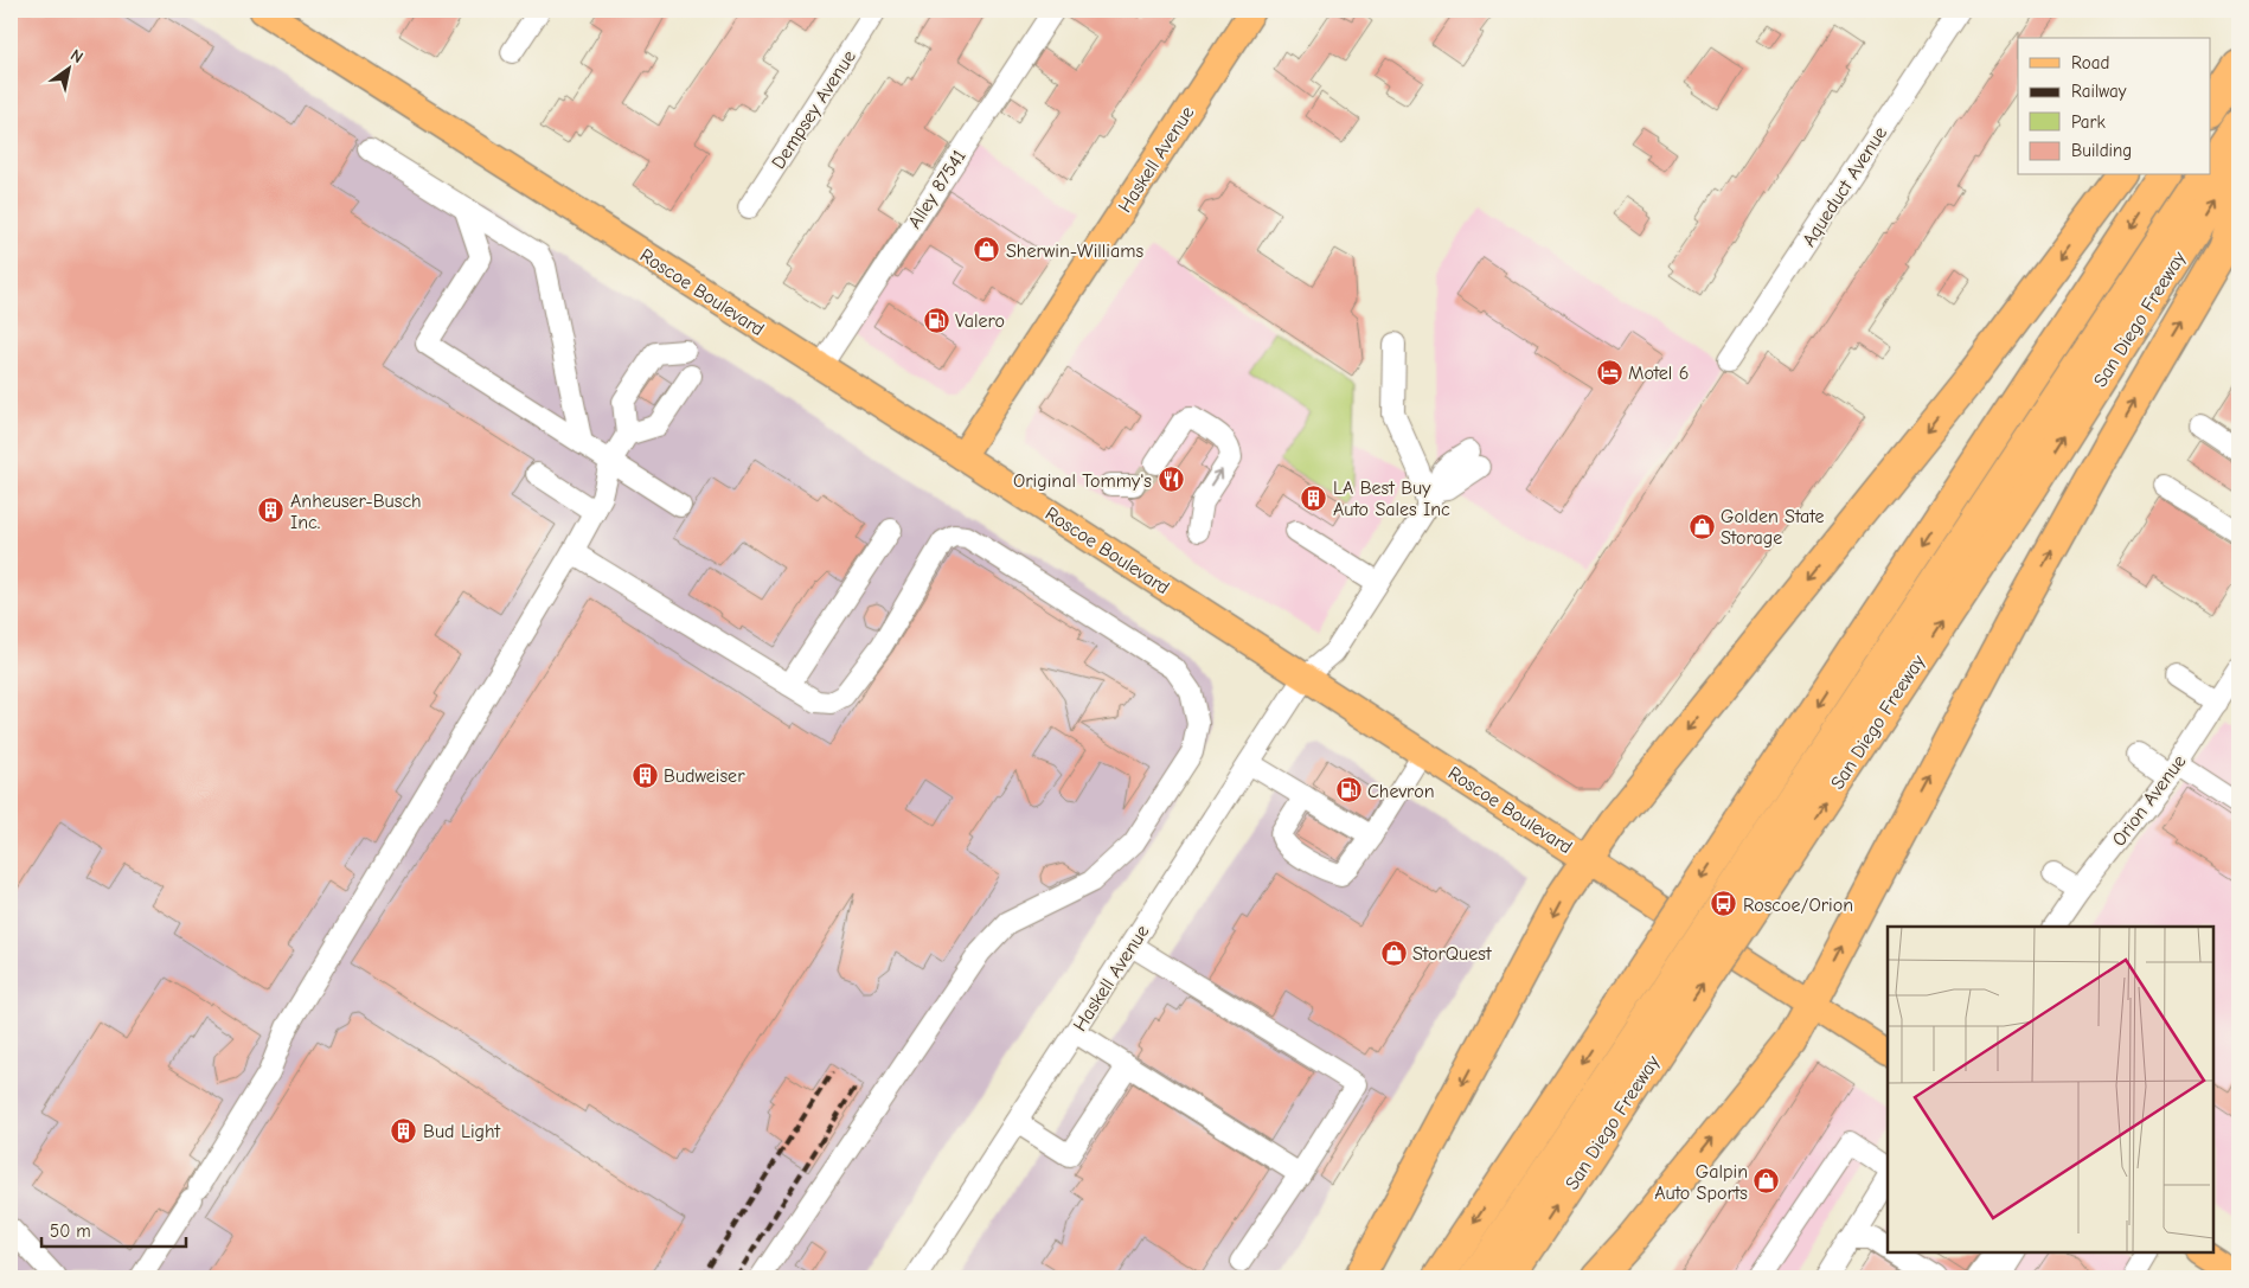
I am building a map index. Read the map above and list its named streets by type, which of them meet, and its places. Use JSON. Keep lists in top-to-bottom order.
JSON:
{
  "streets": {
    "highway": ["San Diego Freeway"],
    "main road": ["Haskell Avenue", "Roscoe Boulevard"],
    "street": [
      "Dempsey Avenue",
      "Aqueduct Avenue",
      "Alley 87541",
      "Orion Avenue"
    ]
  },
  "crossings": [
    ["Haskell Avenue", "Roscoe Boulevard"],
    ["Alley 87541", "Roscoe Boulevard"]
  ],
  "places": {
    "shop": [
      "Sherwin-Williams",
      "Golden State Storage",
      "StorQuest",
      "Galpin Auto Sports"
    ],
    "fuel station": ["Valero", "Chevron"],
    "hotel": ["Motel 6"],
    "restaurant": ["Original Tommy's"],
    "building": [
      "LA Best Buy Auto Sales Inc",
      "Anheuser-Busch Inc.",
      "Budweiser",
      "Bud Light"
    ],
    "bus stop": ["Roscoe/Orion"]
  },
  "legend": [
    "Road",
    "Railway",
    "Park",
    "Building"
  ],
  "scale_bar": "50 m",
  "north": "top right"
}
